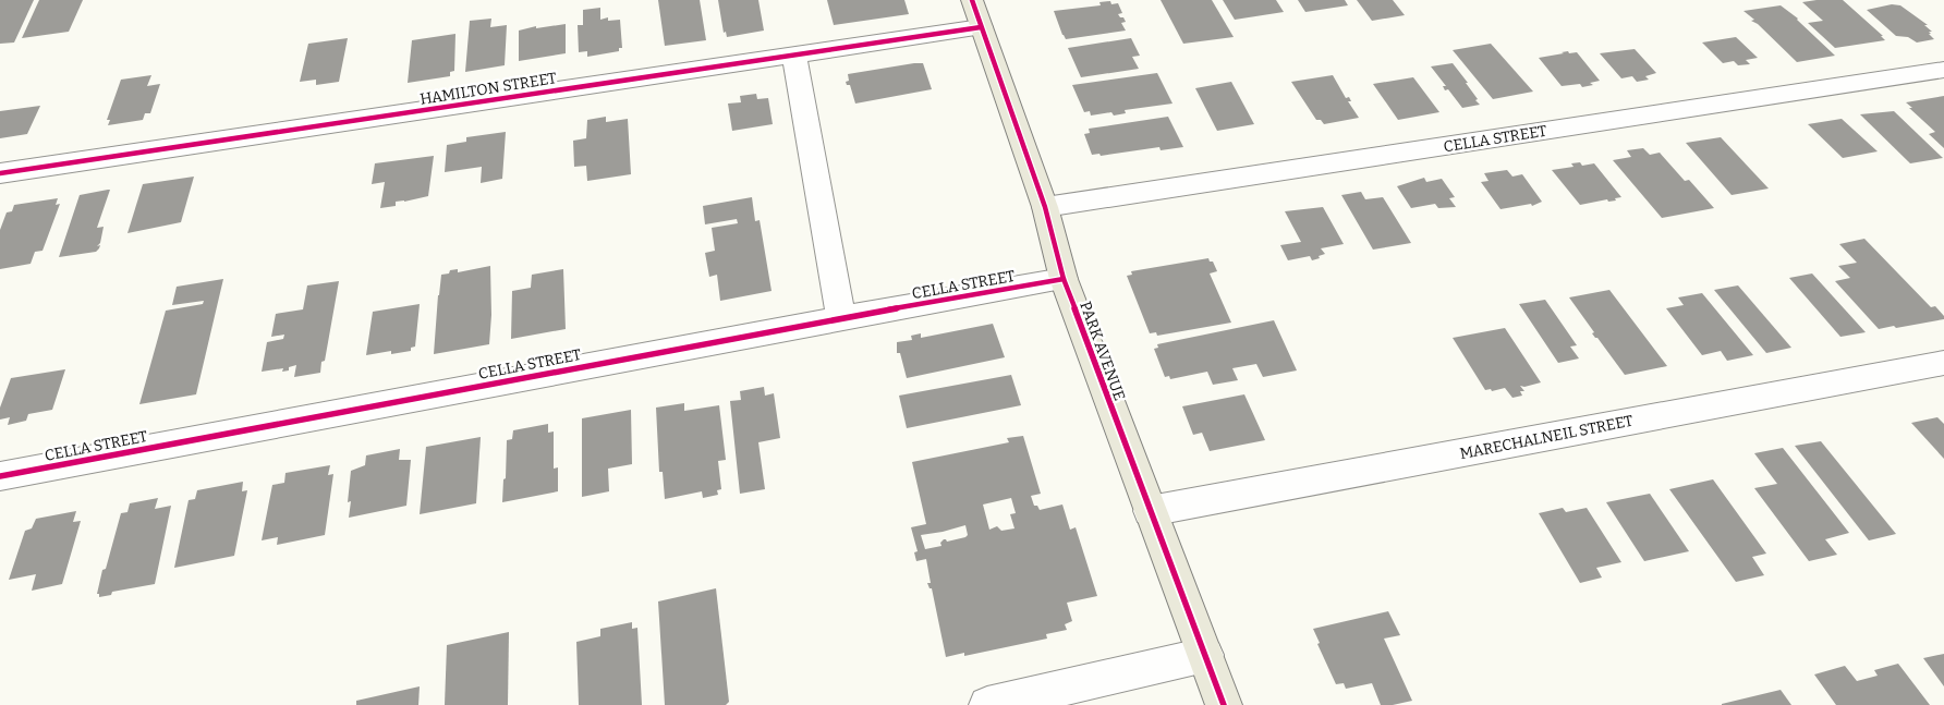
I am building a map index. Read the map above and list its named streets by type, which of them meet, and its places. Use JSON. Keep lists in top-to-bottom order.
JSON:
{
  "streets": {
    "main road": ["PARK AVENUE"],
    "street": ["HAMILTON STREET", "CELLA STREET", "MARECHALNEIL STREET"]
  },
  "crossings": [
    ["HAMILTON STREET", "PARK AVENUE"],
    ["CELLA STREET", "PARK AVENUE"],
    ["PARK AVENUE", "MARECHALNEIL STREET"]
  ]
}
